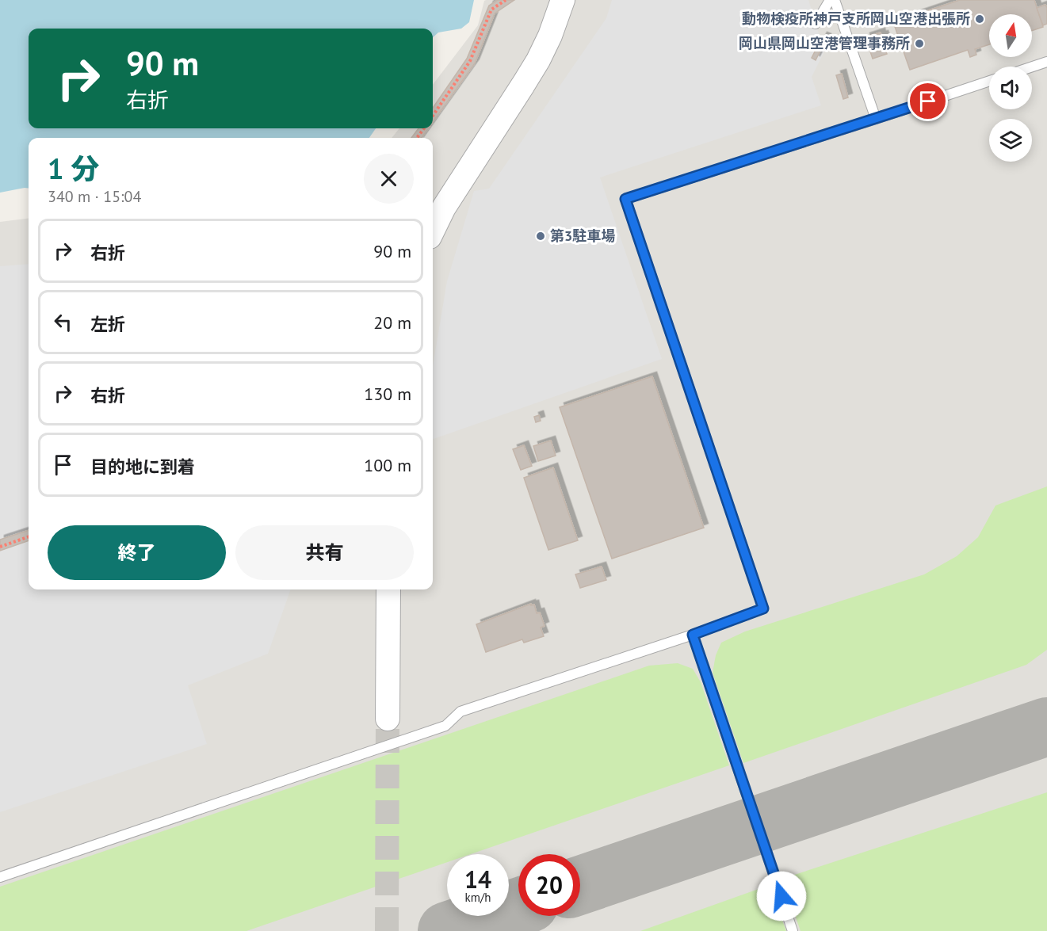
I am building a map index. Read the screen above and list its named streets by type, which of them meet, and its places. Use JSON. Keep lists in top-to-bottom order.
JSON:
{
  "places": ["動物検疫所神戸支所岡山空港出張所", "岡山県岡山空港管理事務所", "第3駐車場"],
  "north": "top",
  "page": {
    "turn": ["90 m", "右折"],
    "heading": ["1 分", "340 m · 15:04"],
    "list": [
      {
        "name": "右折",
        "value": "90 m"
      },
      {
        "name": "左折",
        "value": "20 m"
      },
      {
        "name": "右折",
        "value": "130 m"
      },
      {
        "name": "目的地に到着",
        "value": "100 m"
      }
    ],
    "buttons": ["終了", "共有"],
    "speed": "14 km/h",
    "limit": "20"
  }
}
